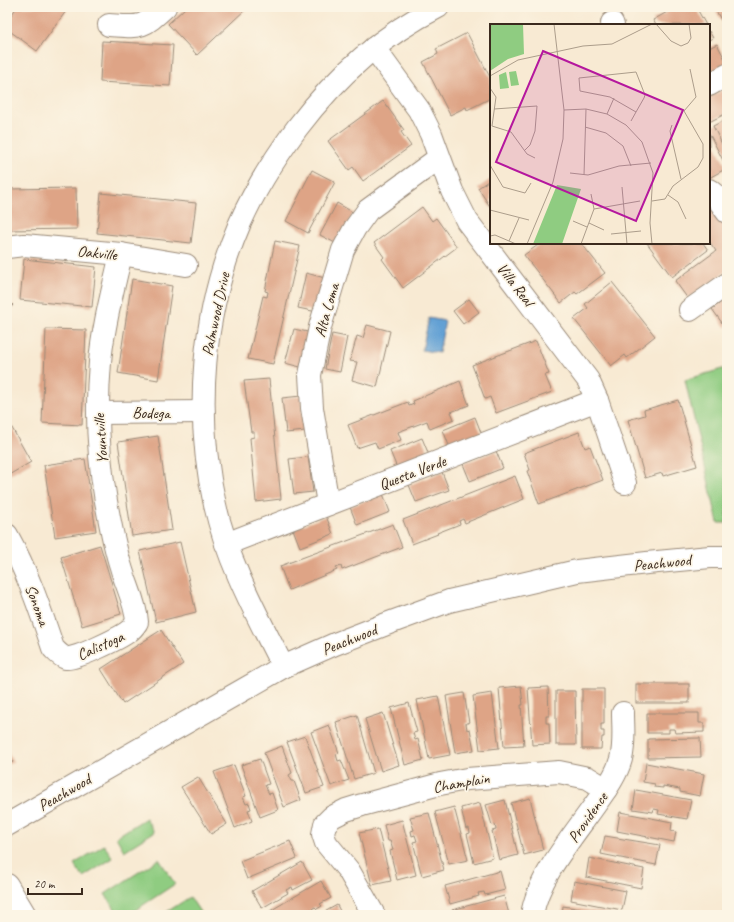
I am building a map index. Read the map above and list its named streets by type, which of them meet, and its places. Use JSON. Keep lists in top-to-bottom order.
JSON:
{
  "streets": {
    "street": [
      "Oakville",
      "Villa Real",
      "Alta Loma",
      "Palmwood Drive",
      "Bodega",
      "Yountville",
      "Questa Verde",
      "Peachwood",
      "Sonoma",
      "Calistoga",
      "Champlain",
      "Providence"
    ]
  },
  "crossings": [
    ["Oakville", "Yountville"],
    ["Villa Real", "Alta Loma"],
    ["Villa Real", "Palmwood Drive"],
    ["Villa Real", "Questa Verde"],
    ["Alta Loma", "Questa Verde"],
    ["Palmwood Drive", "Bodega"],
    ["Palmwood Drive", "Questa Verde"],
    ["Palmwood Drive", "Peachwood"],
    ["Bodega", "Yountville"],
    ["Yountville", "Calistoga"],
    ["Sonoma", "Calistoga"],
    ["Champlain", "Providence"]
  ],
  "scale_bar": "20 m"
}
